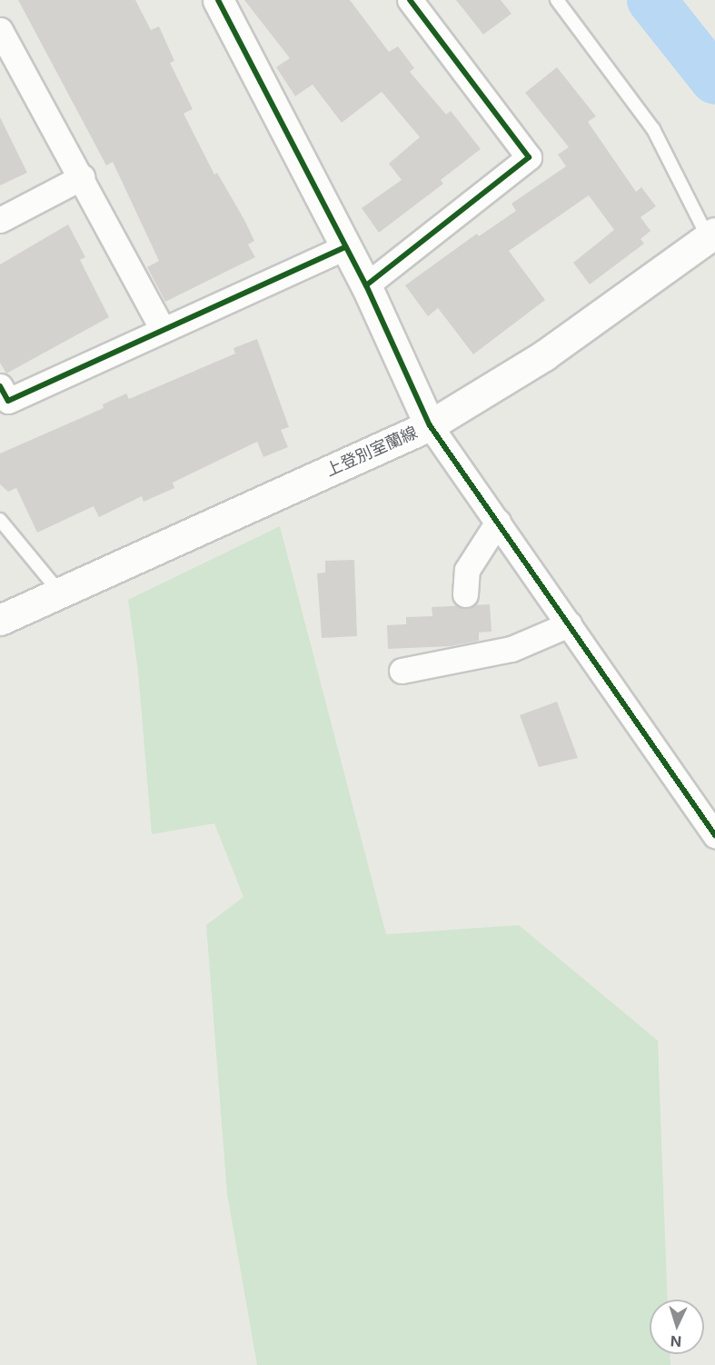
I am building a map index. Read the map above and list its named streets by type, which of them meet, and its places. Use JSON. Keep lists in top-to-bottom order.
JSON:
{
  "streets": {
    "main road": ["上登別室蘭線"]
  },
  "north": "bottom"
}
